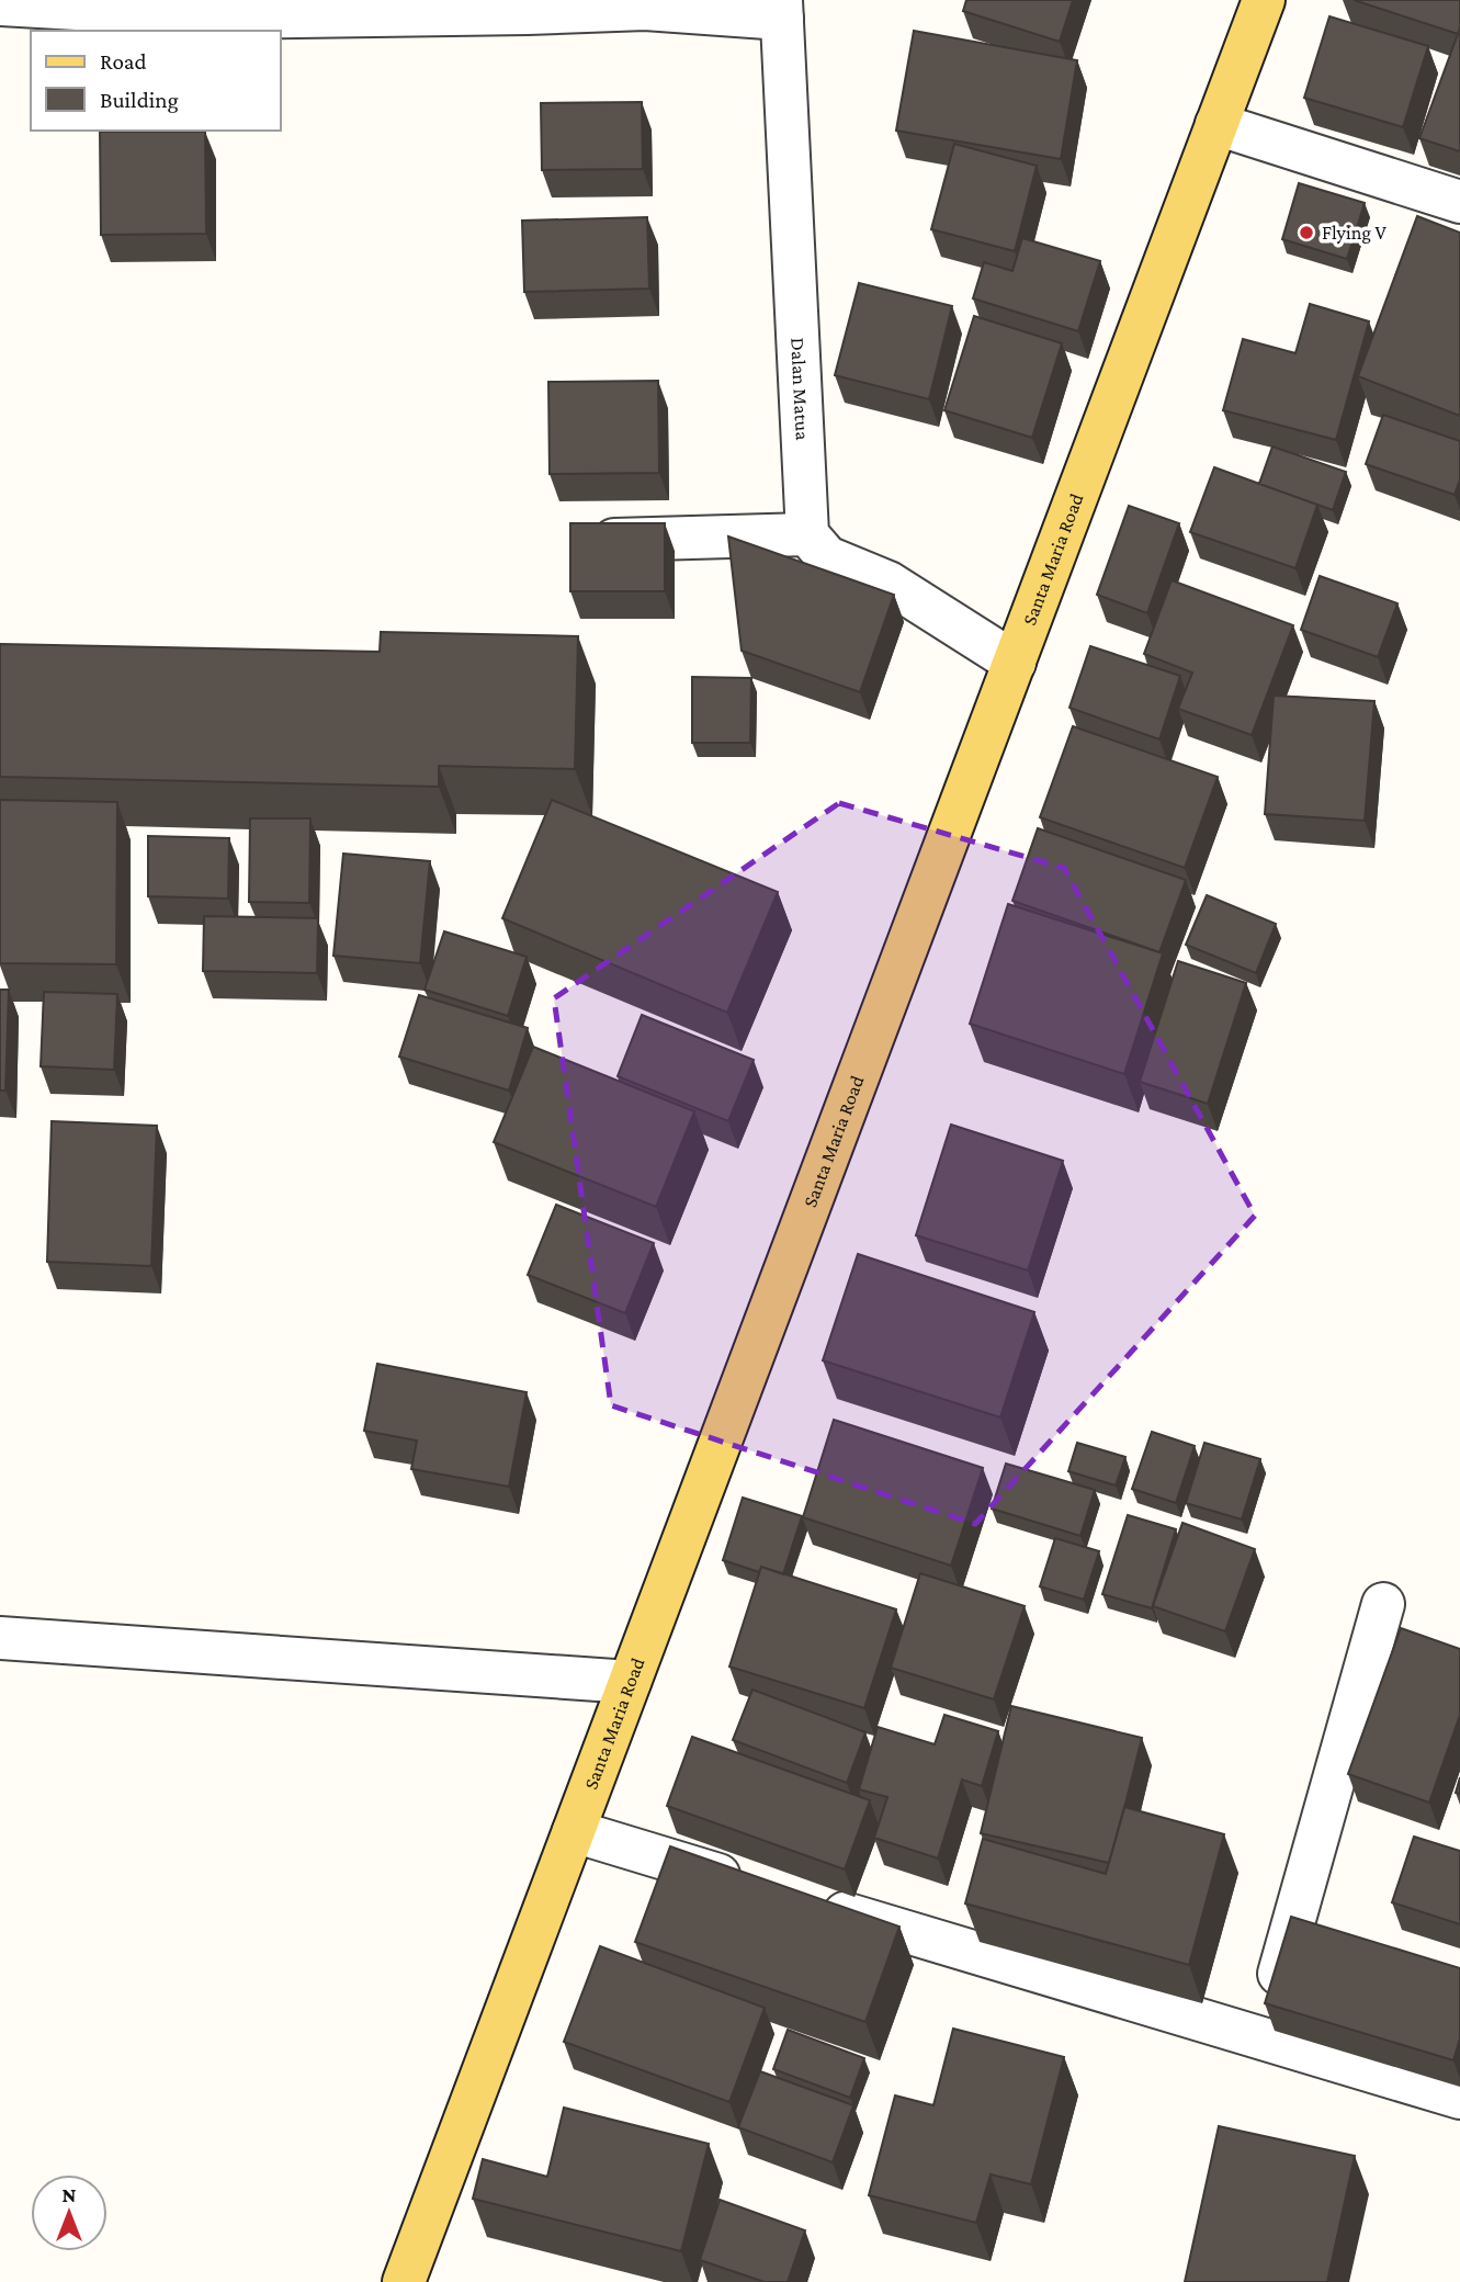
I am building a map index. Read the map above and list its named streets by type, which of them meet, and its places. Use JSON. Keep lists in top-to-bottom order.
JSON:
{
  "streets": {
    "main road": ["Santa Maria Road"],
    "street": ["Dalan Matua"]
  },
  "places": ["Flying V"],
  "legend": ["Road", "Building"],
  "north": "top"
}
